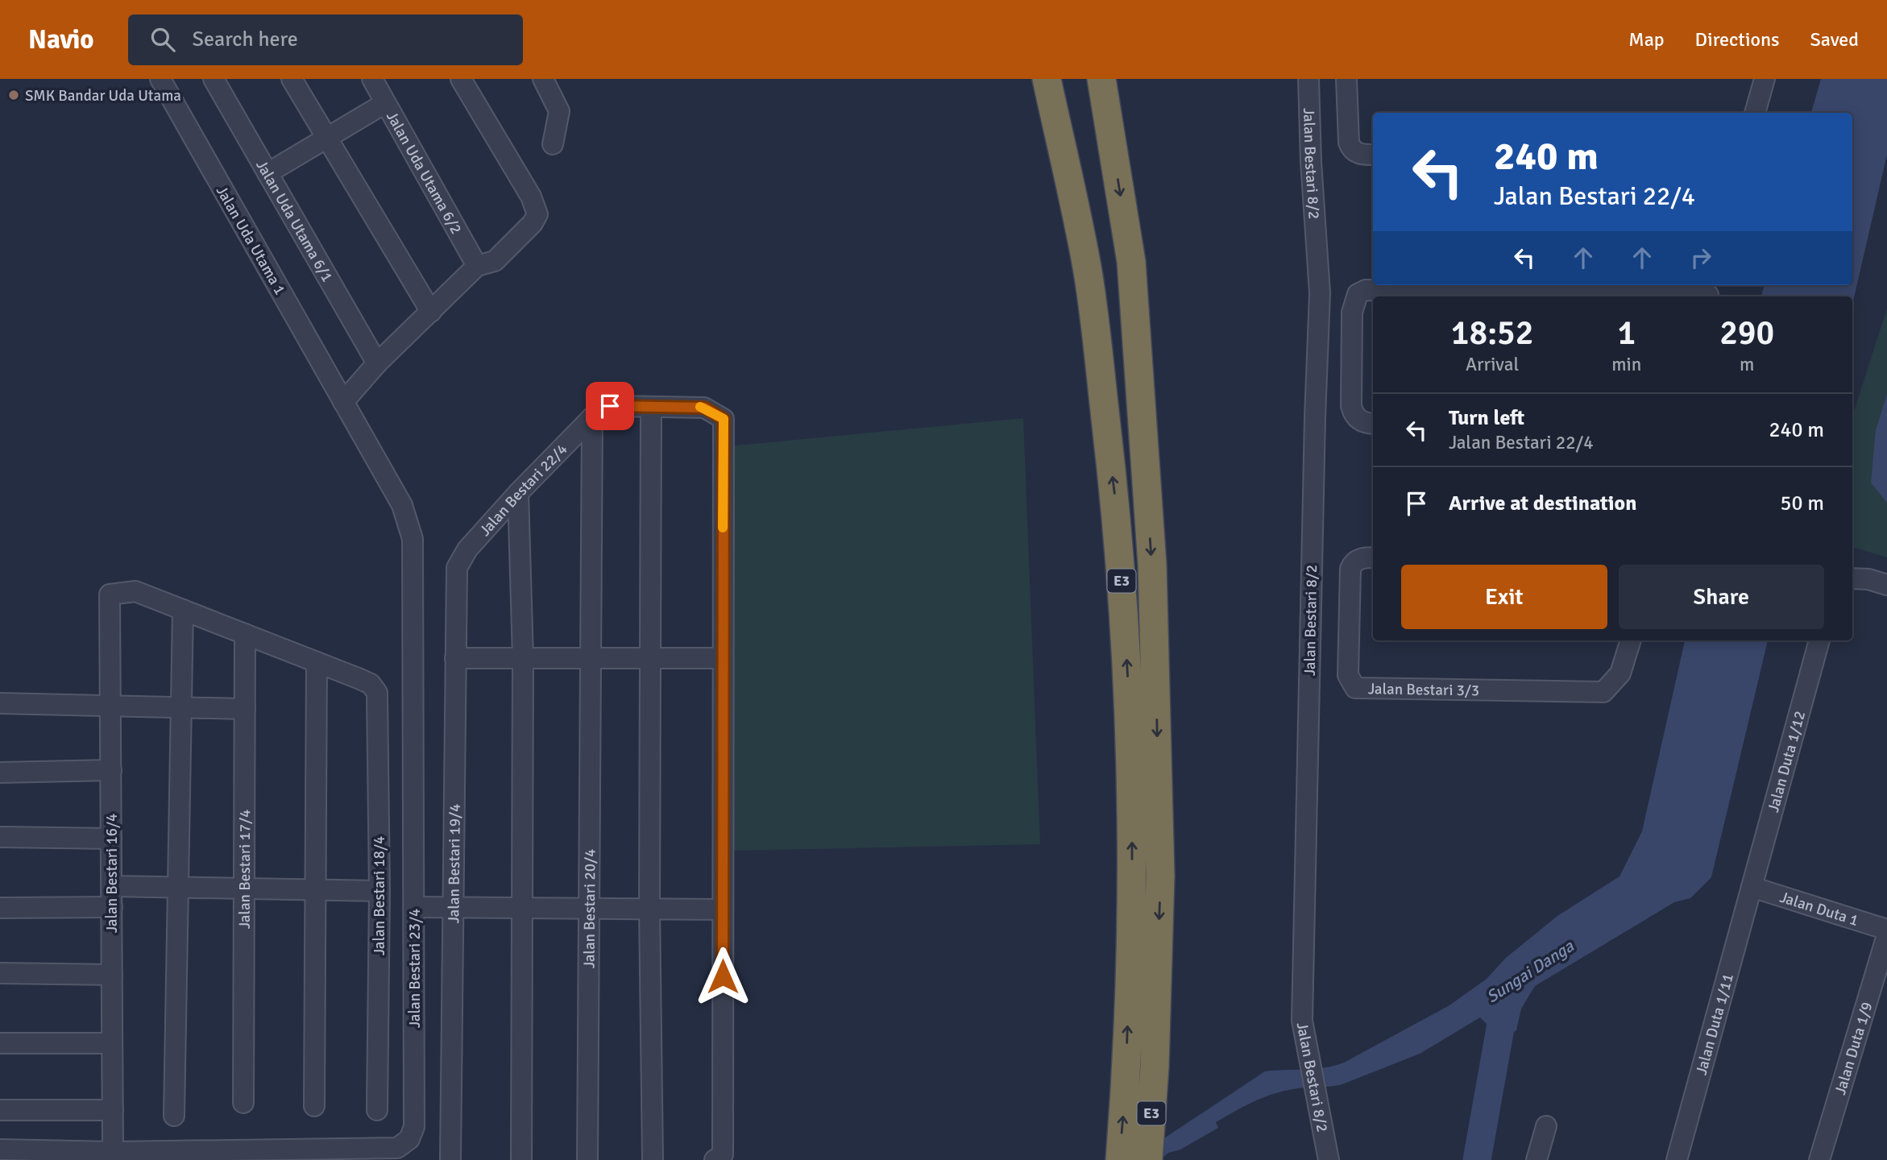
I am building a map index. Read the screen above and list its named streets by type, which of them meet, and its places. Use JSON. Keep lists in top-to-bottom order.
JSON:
{
  "streets": {
    "highway": ["E3"],
    "street": [
      "Jalan Bestari 8/2",
      "Jalan Uda Utama 6/2",
      "Jalan Uda Utama 6/1",
      "Jalan Uda Utama 1",
      "Jalan Bestari 22/4",
      "Jalan Bestari 3/3",
      "Jalan Duta 1/12",
      "Jalan Bestari 19/4",
      "Jalan Bestari 17/4",
      "Jalan Bestari 16/4",
      "Jalan Bestari 18/4",
      "Jalan Bestari 20/4",
      "Jalan Duta 1",
      "Jalan Bestari 23/4",
      "Jalan Duta 1/11",
      "Jalan Duta 1/9"
    ]
  },
  "crossings": [
    ["Jalan Uda Utama 1", "Jalan Bestari 23/4"],
    ["Jalan Bestari 22/4", "Jalan Bestari 19/4"],
    ["Jalan Bestari 22/4", "Jalan Bestari 20/4"],
    ["Jalan Duta 1/12", "Jalan Duta 1"],
    ["Jalan Duta 1/12", "Jalan Duta 1/11"],
    ["Jalan Bestari 16/4", "Jalan Bestari 23/4"],
    ["Jalan Duta 1", "Jalan Duta 1/11"]
  ],
  "water": ["Sungai Danga"],
  "places": ["SMK Bandar Uda Utama"],
  "page": {
    "header": "Navio",
    "search": "Search here",
    "nav": ["Map", "Directions", "Saved"],
    "turn": ["240 m", "Jalan Bestari 22/4"],
    "eta": [
      "18:52",
      "Arrival",
      "1",
      "min",
      "290",
      "m"
    ],
    "list": [
      {
        "name": "Turn left",
        "note": "Jalan Bestari 22/4",
        "value": "240 m"
      },
      {
        "name": "Arrive at destination",
        "value": "50 m"
      }
    ],
    "buttons": ["Exit", "Share"]
  }
}
